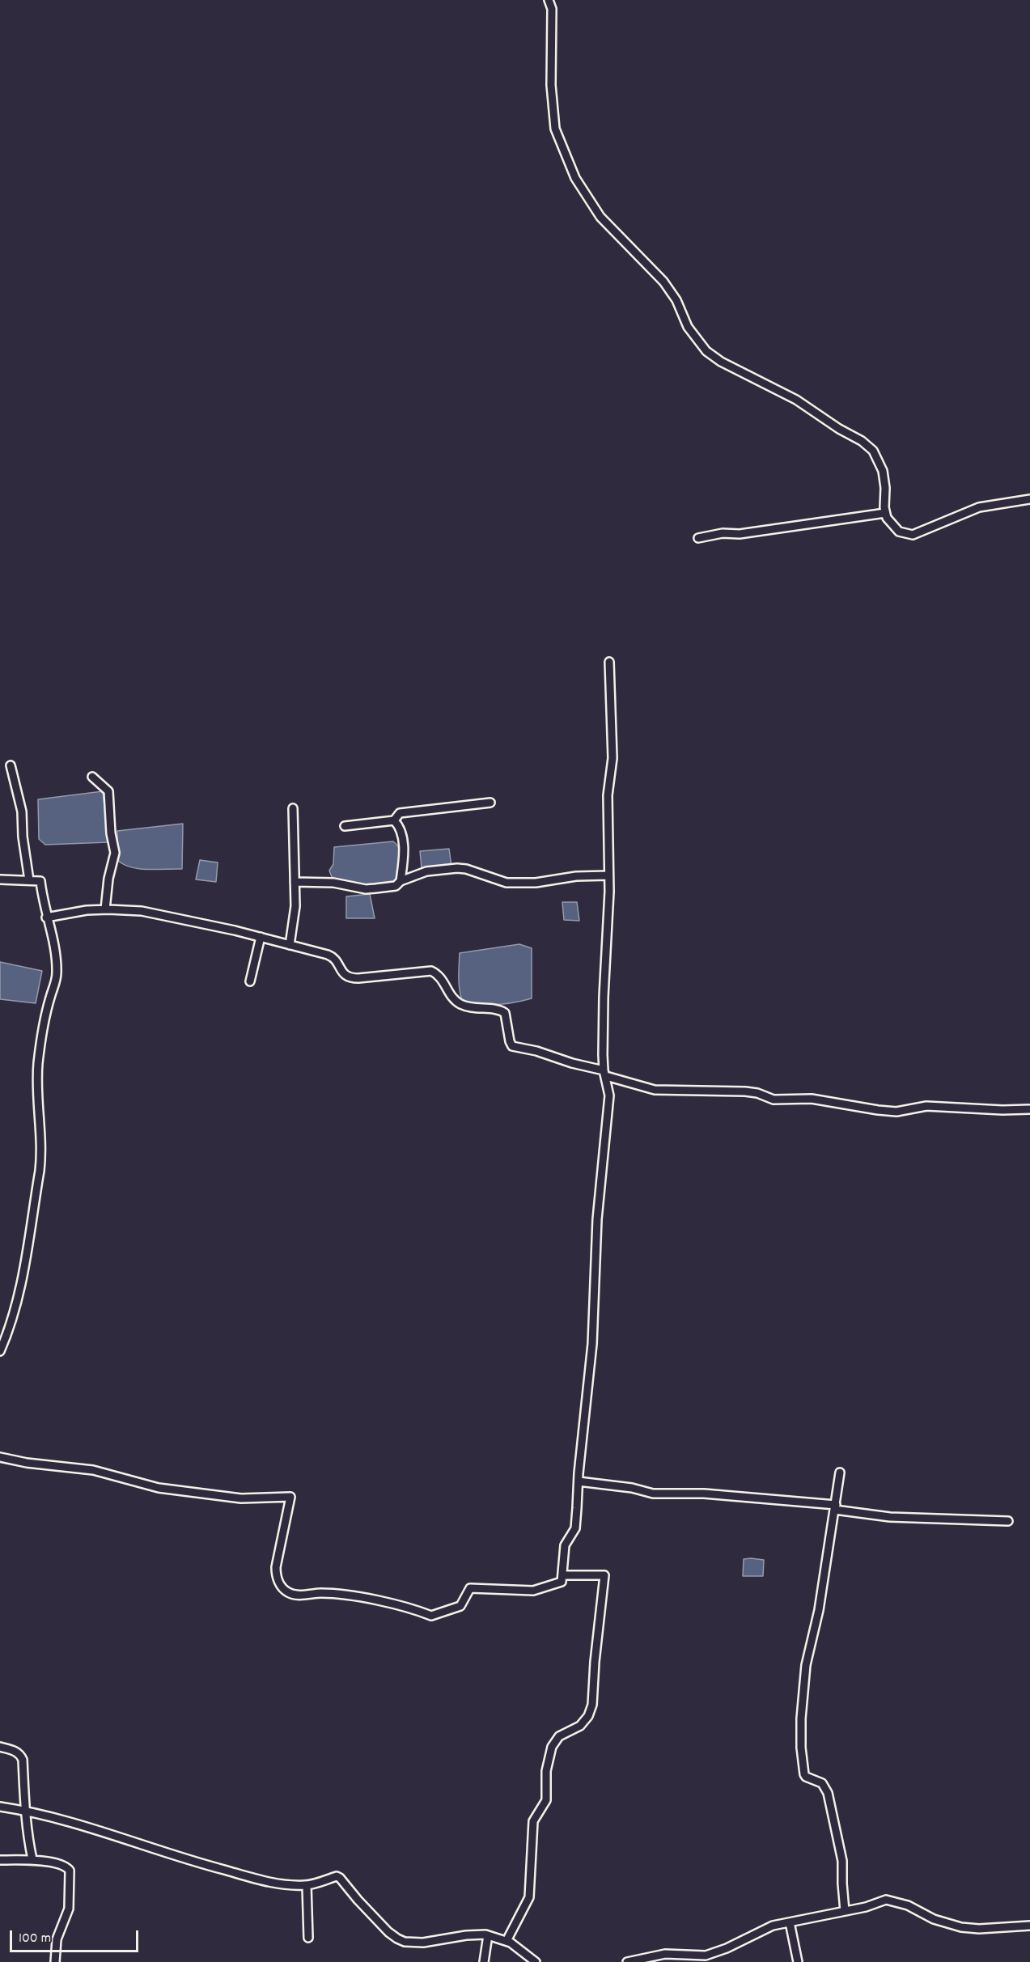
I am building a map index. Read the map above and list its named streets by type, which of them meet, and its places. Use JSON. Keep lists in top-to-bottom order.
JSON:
{
  "scale_bar": "100 m"
}
